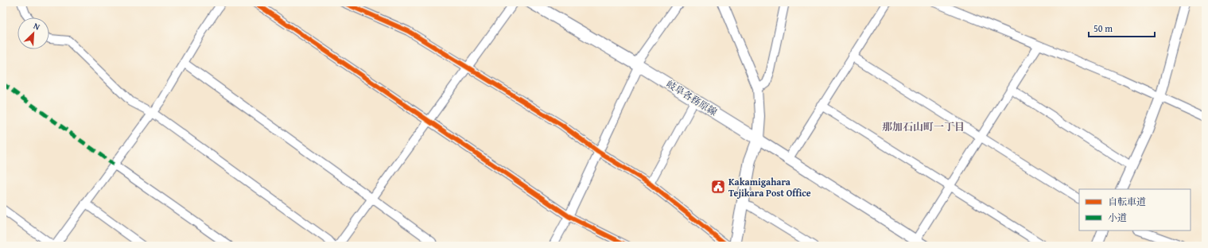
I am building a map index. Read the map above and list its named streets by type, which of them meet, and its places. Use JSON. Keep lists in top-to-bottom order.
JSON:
{
  "streets": {
    "main road": ["岐阜各務原線"]
  },
  "districts": ["那加石山町一丁目"],
  "places": {
    "public building": ["Kakamigahara Tejikara Post Office"]
  },
  "legend": ["自転車道", "小道"],
  "scale_bar": "50 m",
  "north": "top right"
}
